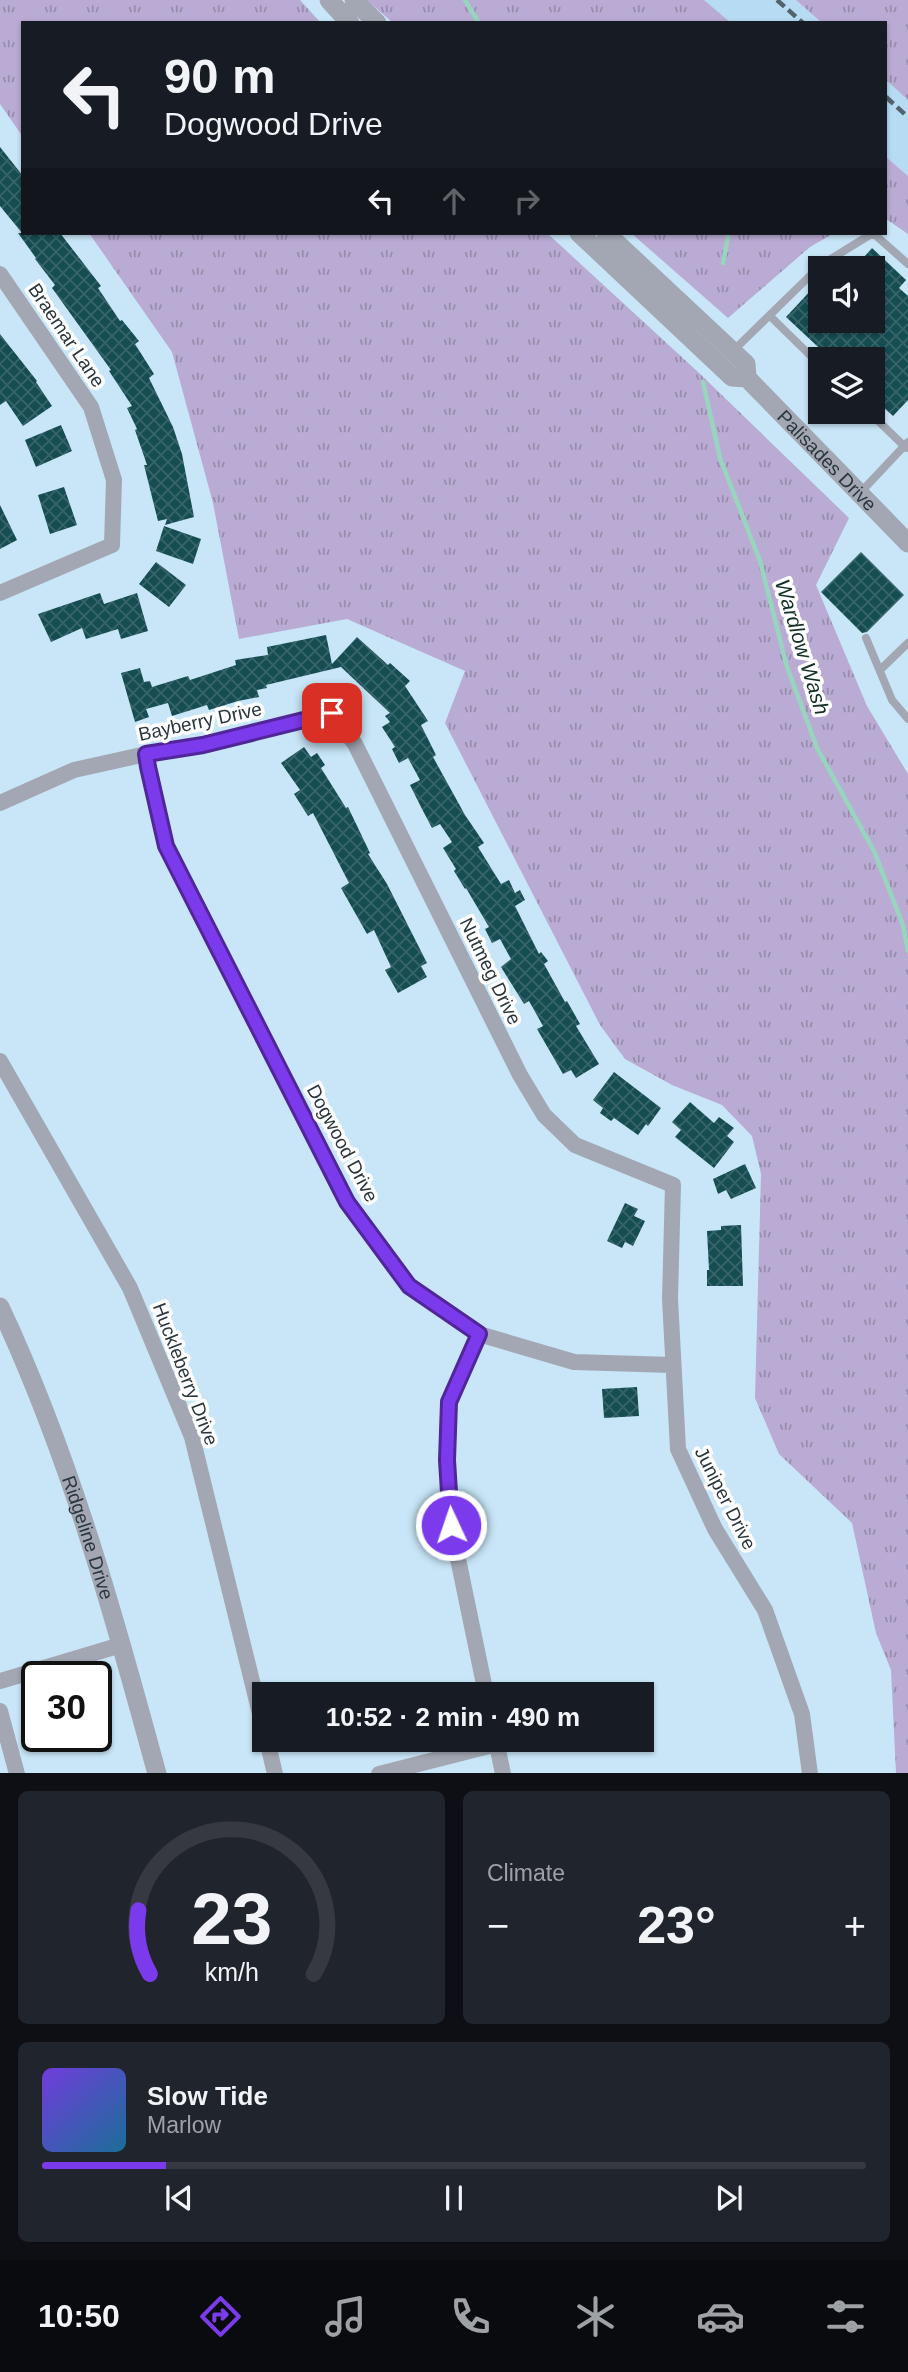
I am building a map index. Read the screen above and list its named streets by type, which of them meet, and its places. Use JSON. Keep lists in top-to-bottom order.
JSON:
{
  "streets": {
    "street": [
      "Braemar Lane",
      "Palisades Drive",
      "Bayberry Drive",
      "Nutmeg Drive",
      "Dogwood Drive",
      "Huckleberry Drive",
      "Juniper Drive",
      "Ridgeline Drive"
    ]
  },
  "crossings": [
    ["Bayberry Drive", "Nutmeg Drive"],
    ["Bayberry Drive", "Dogwood Drive"],
    ["Nutmeg Drive", "Juniper Drive"],
    ["Dogwood Drive", "Juniper Drive"]
  ],
  "water": ["Wardlow Wash"],
  "page": {
    "turn": ["90 m", "Dogwood Drive"],
    "limit": "30",
    "trip": "10:52 · 2 min · 490 m",
    "tile": "Climate",
    "heat": ["−", "23°", "+"],
    "song": ["Slow Tide", "Marlow"],
    "tabs": "10:50",
    "gauge": ["23", "km/h"]
  }
}
